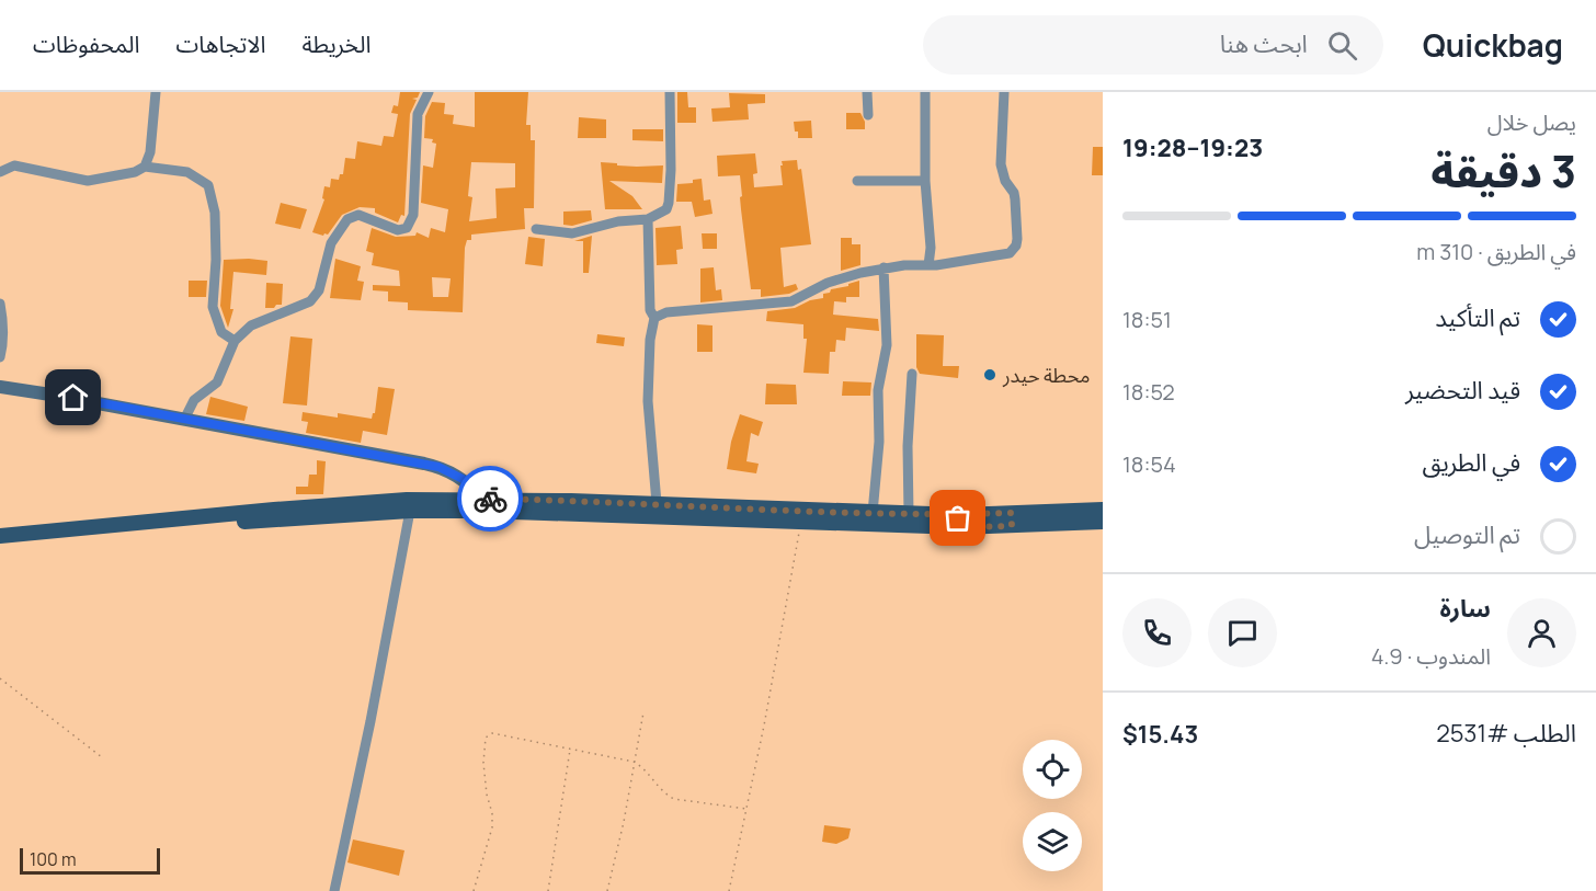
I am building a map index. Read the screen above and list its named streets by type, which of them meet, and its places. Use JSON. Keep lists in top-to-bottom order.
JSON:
{
  "places": ["محطة حيدر"],
  "scale_bar": "100 m",
  "page": {
    "header": "Quickbag",
    "search": "ابحث هنا",
    "nav": ["الخريطة", "الاتجاهات", "المحفوظات"],
    "heading": ["3 دقيقة", "يصل خلال", "19:23–19:28"],
    "panel": [
      "سارة",
      "المندوب · 4.9",
      "الطلب #2531",
      "$15.43"
    ],
    "bar": "في الطريق · 310 m",
    "list": [
      ["تم التأكيد", "18:51"],
      ["قيد التحضير", "18:52"],
      ["في الطريق", "18:54"],
      "تم التوصيل"
    ],
    "scale": "100 m"
  }
}
